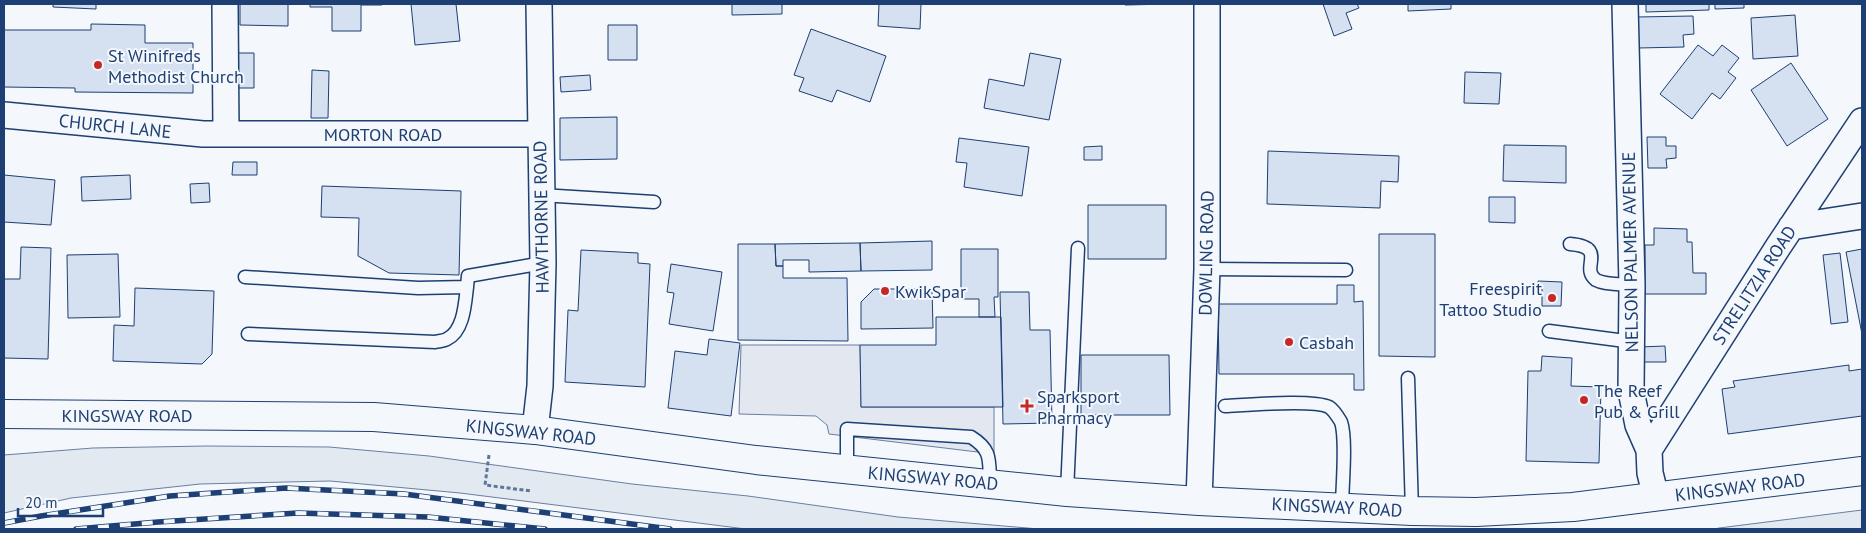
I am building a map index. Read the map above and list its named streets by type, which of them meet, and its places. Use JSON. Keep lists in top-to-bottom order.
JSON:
{
  "streets": {
    "main road": ["KINGSWAY ROAD"],
    "street": [
      "CHURCH LANE",
      "MORTON ROAD",
      "HAWTHORNE ROAD",
      "NELSON PALMER AVENUE",
      "DOWLING ROAD",
      "STRELITZIA ROAD"
    ]
  },
  "crossings": [
    ["CHURCH LANE", "MORTON ROAD"],
    ["MORTON ROAD", "HAWTHORNE ROAD"],
    ["HAWTHORNE ROAD", "KINGSWAY ROAD"],
    ["NELSON PALMER AVENUE", "STRELITZIA ROAD"],
    ["NELSON PALMER AVENUE", "KINGSWAY ROAD"],
    ["DOWLING ROAD", "KINGSWAY ROAD"]
  ],
  "places": {
    "other": [
      "St Winifreds Methodist Church",
      "KwikSpar",
      "Freespirit Tattoo Studio",
      "Casbah",
      "The Reef Pub & Grill"
    ],
    "health": ["Sparksport Pharmacy"]
  },
  "scale_bar": "20 m"
}
